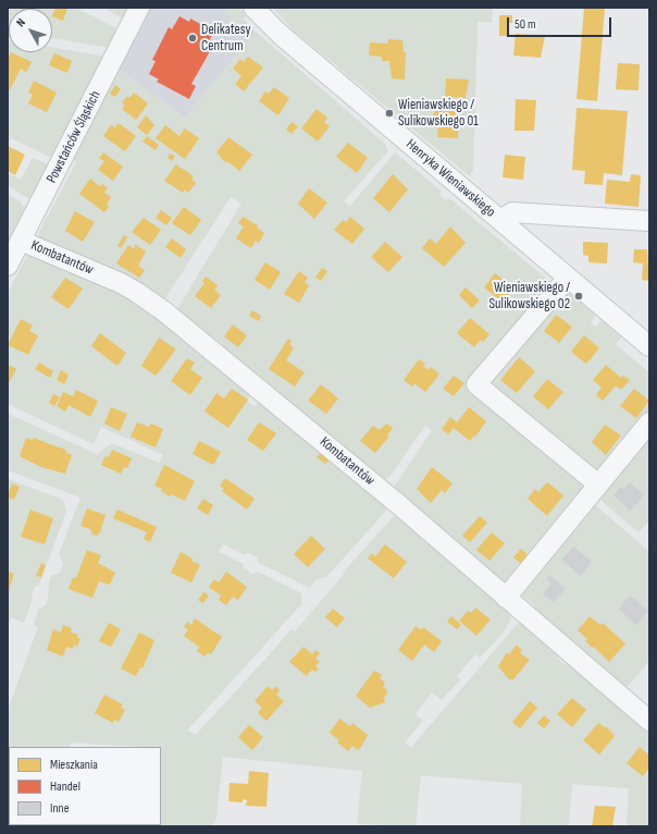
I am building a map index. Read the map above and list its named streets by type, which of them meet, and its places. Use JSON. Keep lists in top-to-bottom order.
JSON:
{
  "streets": {
    "street": ["Powstańców Śląskich", "Henryka Wieniawskiego", "Kombatantów"]
  },
  "crossings": [
    ["Powstańców Śląskich", "Kombatantów"]
  ],
  "places": ["Delikatesy Centrum", "Wieniawskiego / Sulikowskiego 01", "Wieniawskiego / Sulikowskiego 02"],
  "legend": ["Mieszkania", "Handel", "Inne"],
  "scale_bar": "50 m",
  "north": "top left"
}
